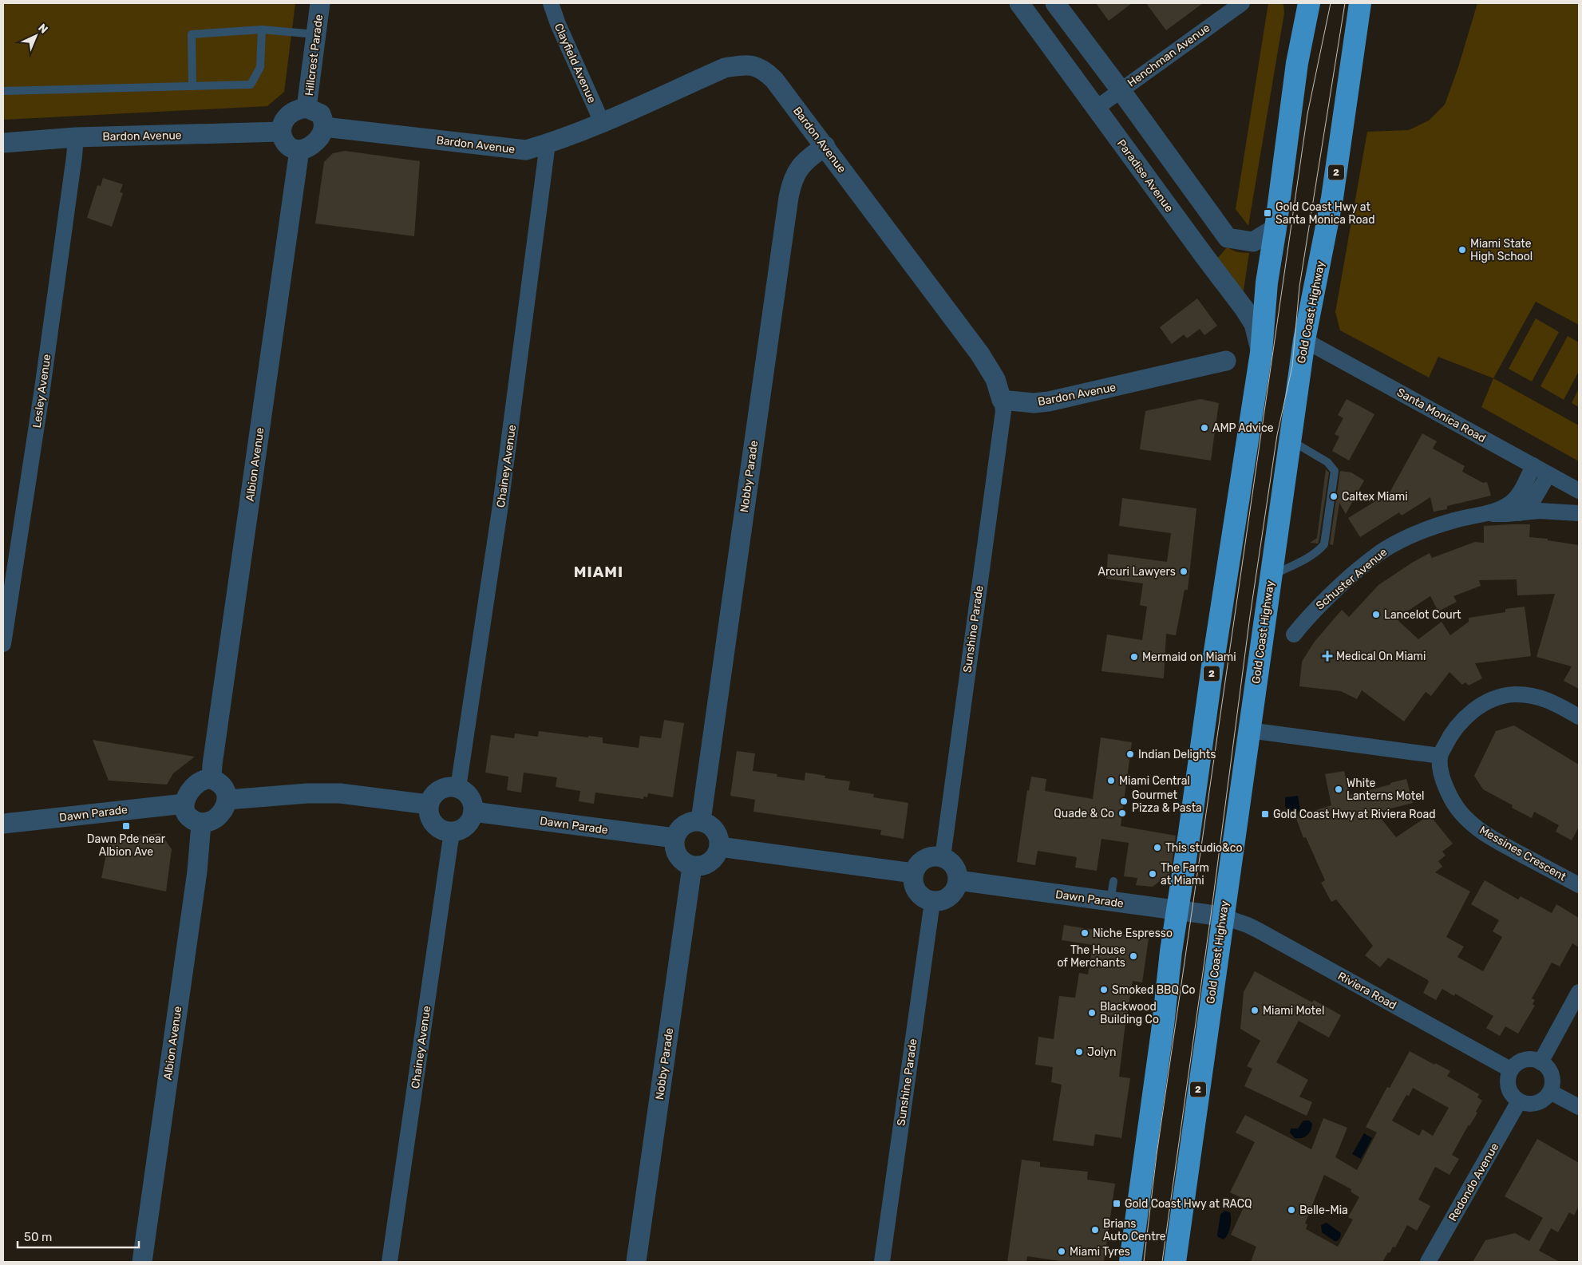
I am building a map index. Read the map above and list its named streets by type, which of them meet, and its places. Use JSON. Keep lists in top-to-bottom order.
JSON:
{
  "streets": {
    "highway": ["2", "Gold Coast Highway"],
    "street": [
      "Hillcrest Parade",
      "Henchman Avenue",
      "Clayfield Avenue",
      "Bardon Avenue",
      "Paradise Avenue",
      "Lesley Avenue",
      "Santa Monica Road",
      "Albion Avenue",
      "Chainey Avenue",
      "Nobby Parade",
      "Schuster Avenue",
      "Sunshine Parade",
      "Dawn Parade",
      "Messines Crescent",
      "Riviera Road",
      "Redondo Avenue"
    ]
  },
  "crossings": [
    ["Hillcrest Parade", "Bardon Avenue"],
    ["Hillcrest Parade", "Albion Avenue"],
    ["Henchman Avenue", "Paradise Avenue"],
    ["Clayfield Avenue", "Bardon Avenue"],
    ["Bardon Avenue", "Lesley Avenue"],
    ["Bardon Avenue", "Albion Avenue"],
    ["Bardon Avenue", "Chainey Avenue"],
    ["Bardon Avenue", "Nobby Parade"],
    ["Bardon Avenue", "Sunshine Parade"],
    ["2", "Paradise Avenue"],
    ["2", "Dawn Parade"],
    ["Gold Coast Highway", "Santa Monica Road"],
    ["Gold Coast Highway", "Dawn Parade"],
    ["Gold Coast Highway", "Riviera Road"],
    ["Santa Monica Road", "Schuster Avenue"],
    ["Albion Avenue", "Dawn Parade"],
    ["Chainey Avenue", "Dawn Parade"],
    ["Nobby Parade", "Dawn Parade"],
    ["Sunshine Parade", "Dawn Parade"],
    ["Dawn Parade", "Riviera Road"],
    ["Riviera Road", "Redondo Avenue"]
  ],
  "districts": ["MIAMI"],
  "places": {
    "transit": [
      "Gold Coast Hwy at Santa Monica Road",
      "Gold Coast Hwy at Riviera Road",
      "Dawn Pde near Albion Ave",
      "Gold Coast Hwy at RACQ"
    ],
    "other": [
      "Miami State High School",
      "AMP Advice",
      "Caltex Miami",
      "Arcuri Lawyers",
      "Lancelot Court",
      "Mermaid on Miami",
      "Indian Delights",
      "Miami Central",
      "White Lanterns Motel",
      "Gourmet Pizza & Pasta",
      "Quade & Co",
      "This studio&co",
      "The Farm at Miami",
      "Niche Espresso",
      "The House of Merchants",
      "Smoked BBQ Co",
      "Miami Motel",
      "Blackwood Building Co",
      "Jolyn",
      "Belle-Mia",
      "Brians Auto Centre",
      "Miami Tyres"
    ],
    "health": ["Medical On Miami"]
  },
  "scale_bar": "50 m",
  "north": "top right"
}
